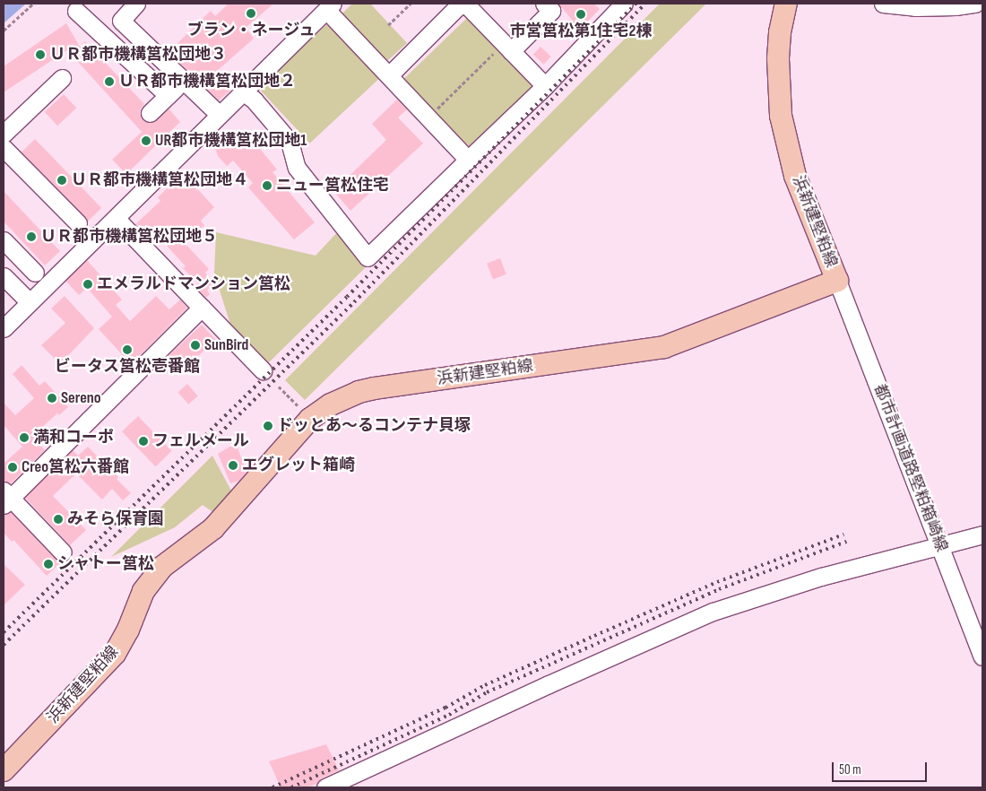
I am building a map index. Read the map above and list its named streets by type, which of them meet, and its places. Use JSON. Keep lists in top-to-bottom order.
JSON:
{
  "streets": {
    "main road": ["浜新建堅粕線"],
    "street": ["都市計画道路堅粕箱崎線"]
  },
  "crossings": [
    ["浜新建堅粕線", "都市計画道路堅粕箱崎線"]
  ],
  "places": [
    "ブラン・ネージュ",
    "市営筥松第1住宅2棟",
    "ＵＲ都市機構筥松団地３",
    "ＵＲ都市機構筥松団地２",
    "UR都市機構筥松団地1",
    "ＵＲ都市機構筥松団地４",
    "ニュー筥松住宅",
    "ＵＲ都市機構筥松団地５",
    "エメラルドマンション筥松",
    "SunBird",
    "ビータス筥松壱番館",
    "Sereno",
    "ドッとあ～るコンテナ貝塚",
    "満和コーポ",
    "フェルメール",
    "エグレット箱崎",
    "Creo筥松六番館",
    "みそら保育園",
    "シャトー筥松"
  ],
  "scale_bar": "50 m"
}
